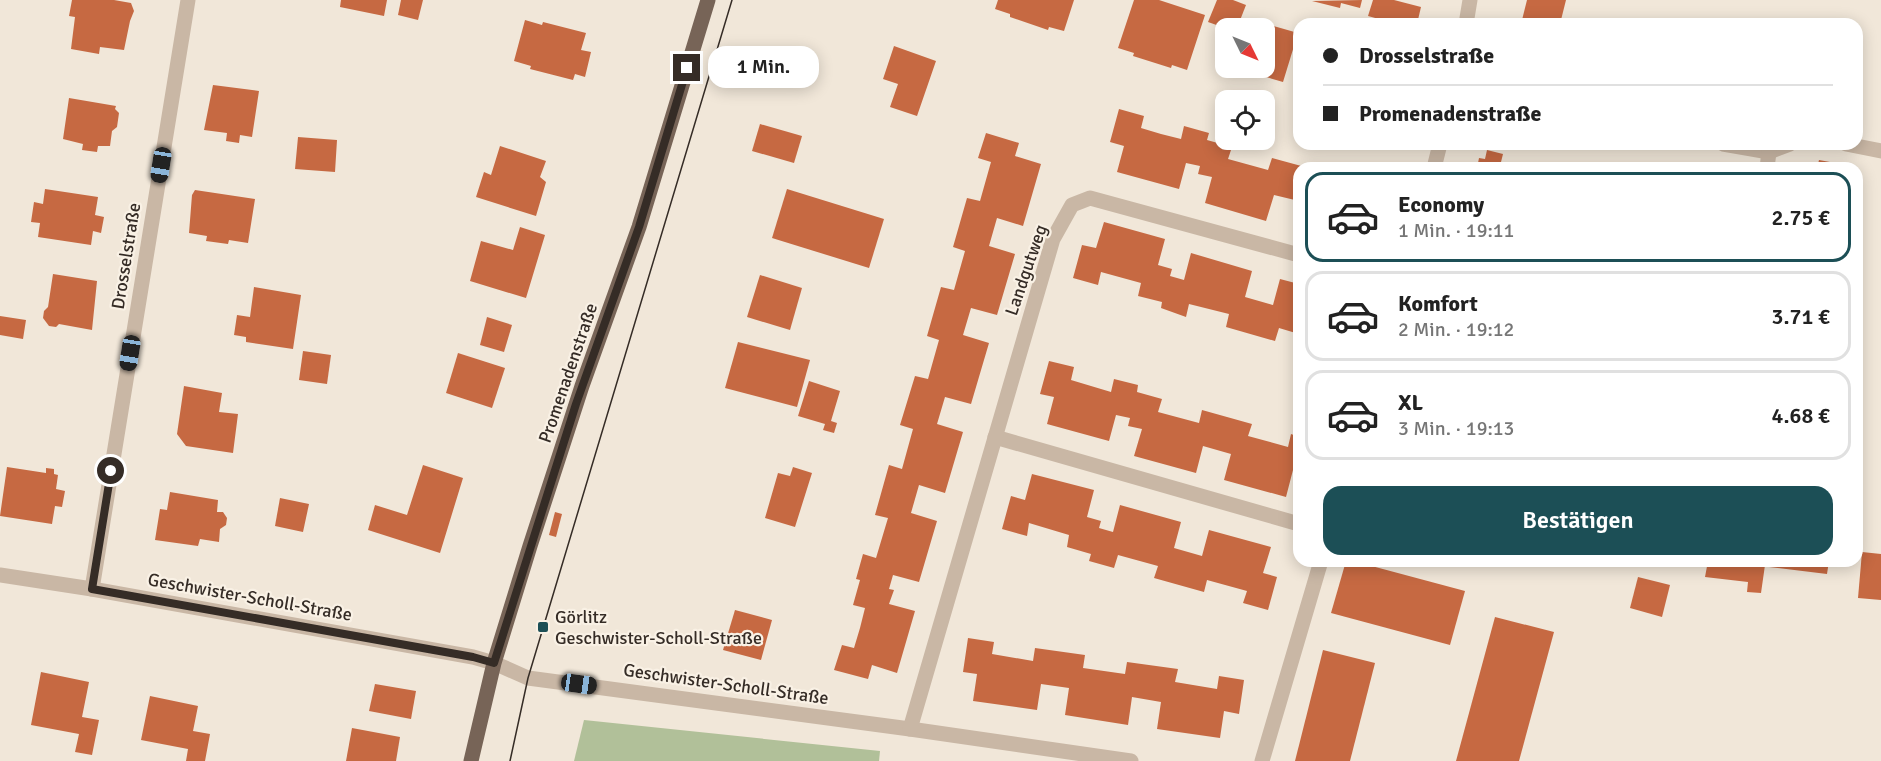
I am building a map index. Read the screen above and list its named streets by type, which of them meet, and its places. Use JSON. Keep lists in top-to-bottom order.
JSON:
{
  "streets": {
    "main road": ["Promenadenstraße"],
    "street": ["Drosselstraße", "Landgutweg", "Geschwister-Scholl-Straße"]
  },
  "crossings": [
    ["Drosselstraße", "Geschwister-Scholl-Straße"],
    ["Landgutweg", "Geschwister-Scholl-Straße"],
    ["Promenadenstraße", "Geschwister-Scholl-Straße"]
  ],
  "places": {
    "transit": ["Görlitz Geschwister-Scholl-Straße"]
  },
  "north": "bottom right",
  "page": {
    "banner": ["Drosselstraße", "Promenadenstraße"],
    "bubble": "1 Min.",
    "list": [
      {
        "name": "Economy",
        "note": "1 Min. · 19:11",
        "value": "2.75 €"
      },
      {
        "name": "Komfort",
        "note": "2 Min. · 19:12",
        "value": "3.71 €"
      },
      {
        "name": "XL",
        "note": "3 Min. · 19:13",
        "value": "4.68 €"
      }
    ],
    "buttons": "Bestätigen"
  }
}
